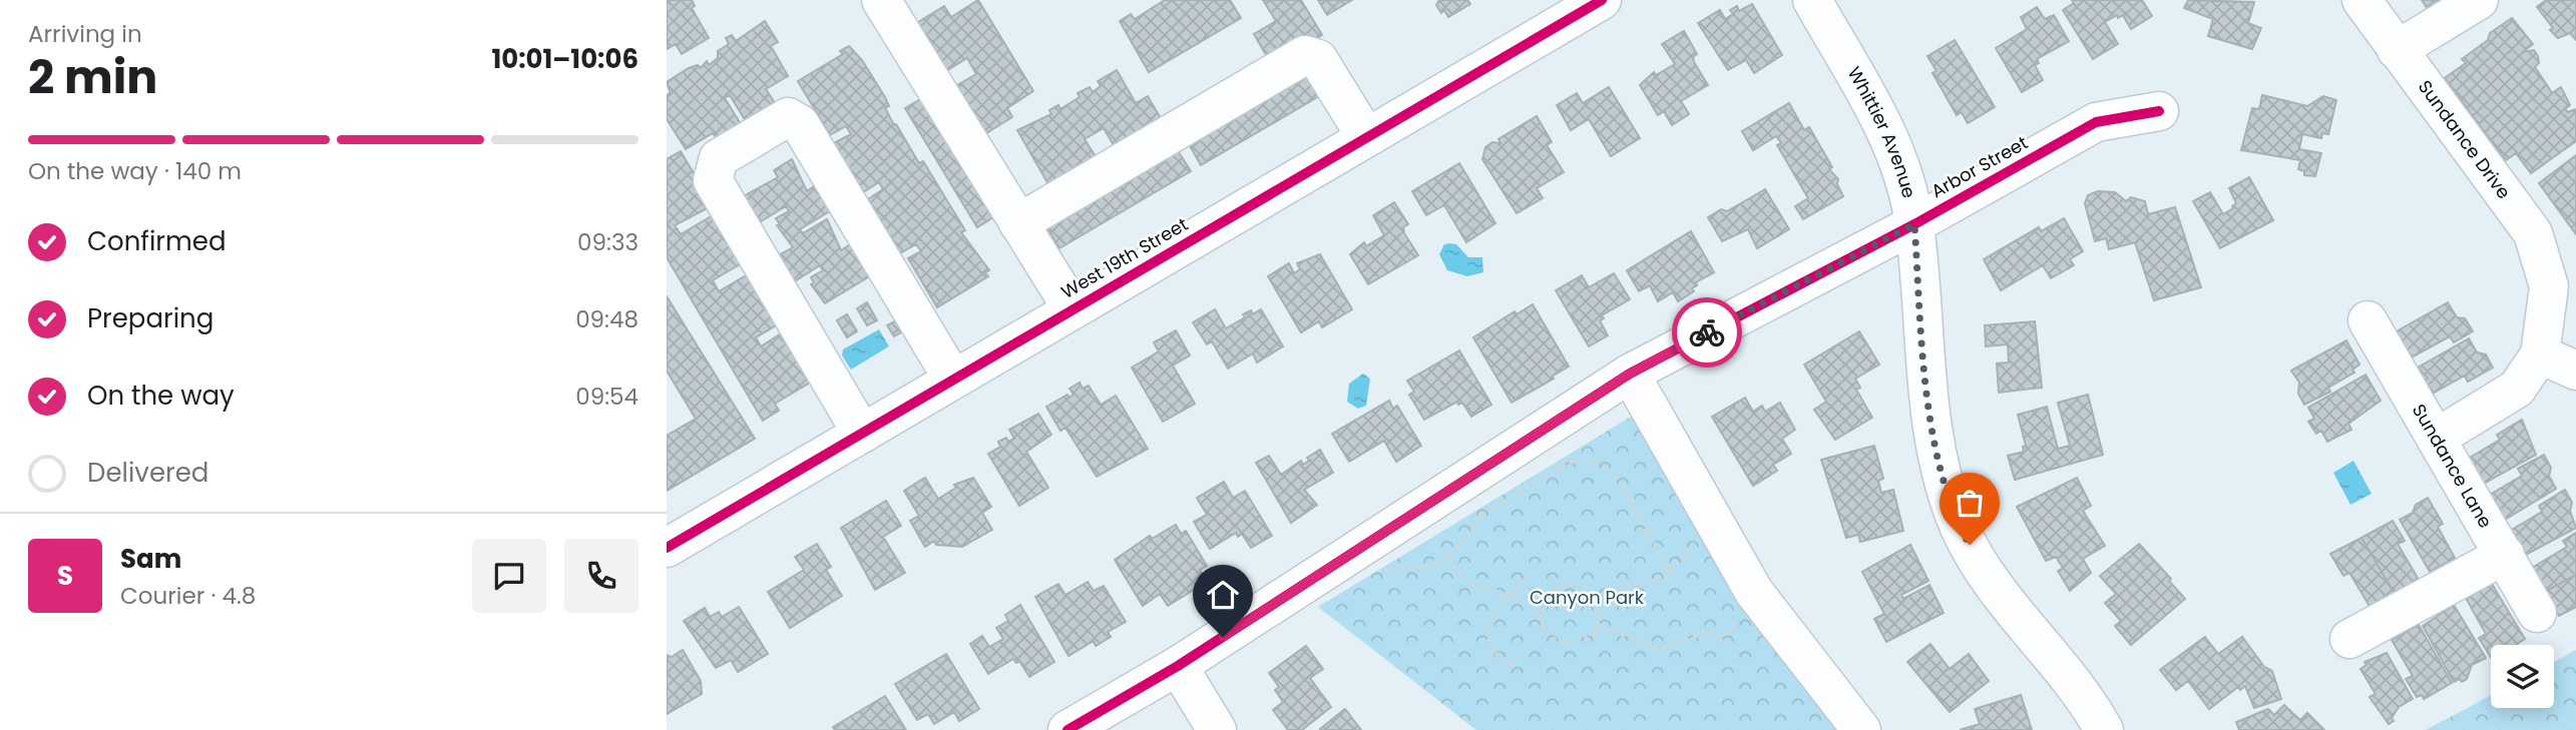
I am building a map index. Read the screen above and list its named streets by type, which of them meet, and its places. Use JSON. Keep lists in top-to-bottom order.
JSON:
{
  "streets": {
    "street": [
      "Whittier Avenue",
      "Sundance Drive",
      "Arbor Street",
      "West 19th Street",
      "Sundance Lane"
    ]
  },
  "crossings": [
    ["Whittier Avenue", "Arbor Street"]
  ],
  "parks": ["Canyon Park"],
  "page": {
    "heading": ["2 min", "Arriving in", "10:01–10:06"],
    "panel": ["Sam", "Courier · 4.8"],
    "bar": "On the way · 140 m",
    "list": [
      ["Confirmed", "09:33"],
      ["Preparing", "09:48"],
      ["On the way", "09:54"],
      "Delivered"
    ],
    "round": "S"
  }
}
